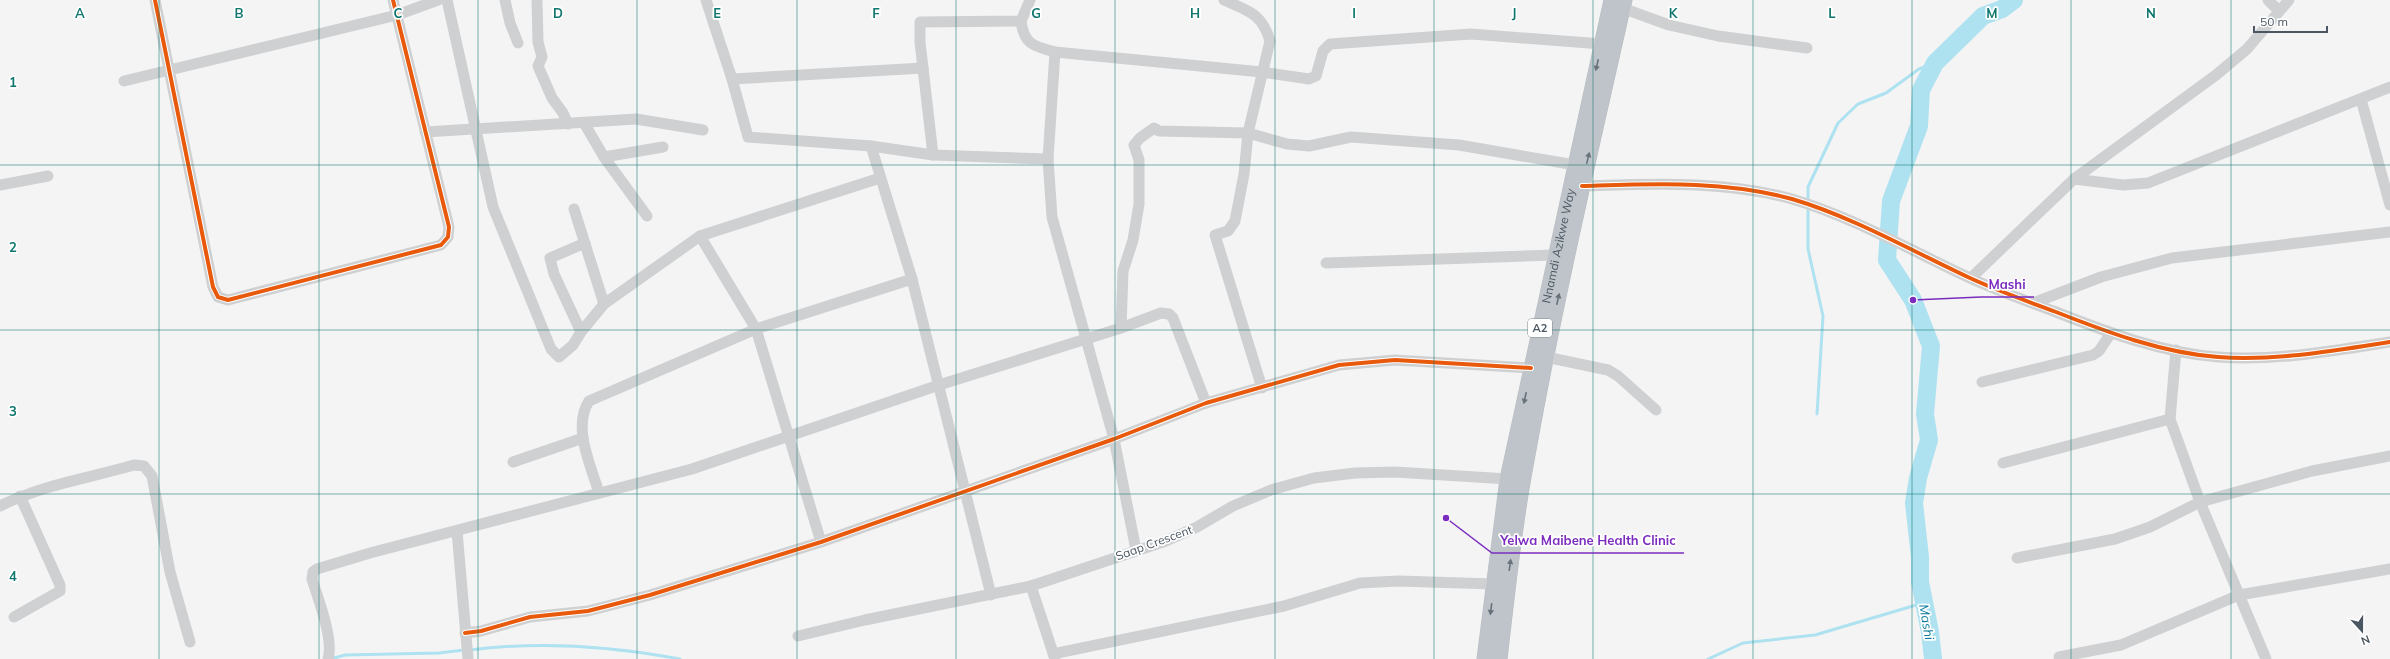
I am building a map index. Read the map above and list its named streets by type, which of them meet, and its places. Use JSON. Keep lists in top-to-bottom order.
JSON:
{
  "streets": {
    "highway": ["Nnamdi Azikwe Way", "A2"],
    "street": ["Saap Crescent"]
  },
  "crossings": [
    ["Nnamdi Azikwe Way", "Saap Crescent"]
  ],
  "water": ["Mashi"],
  "places": ["Mashi", "Yelwa Maibene Health Clinic"],
  "scale_bar": "50 m",
  "north": "bottom",
  "grid": {
    "columns": [
      "A",
      "B",
      "C",
      "D",
      "E",
      "F",
      "G",
      "H",
      "I",
      "J",
      "K",
      "L",
      "M",
      "N"
    ],
    "rows": [
      "1",
      "2",
      "3",
      "4"
    ]
  }
}
